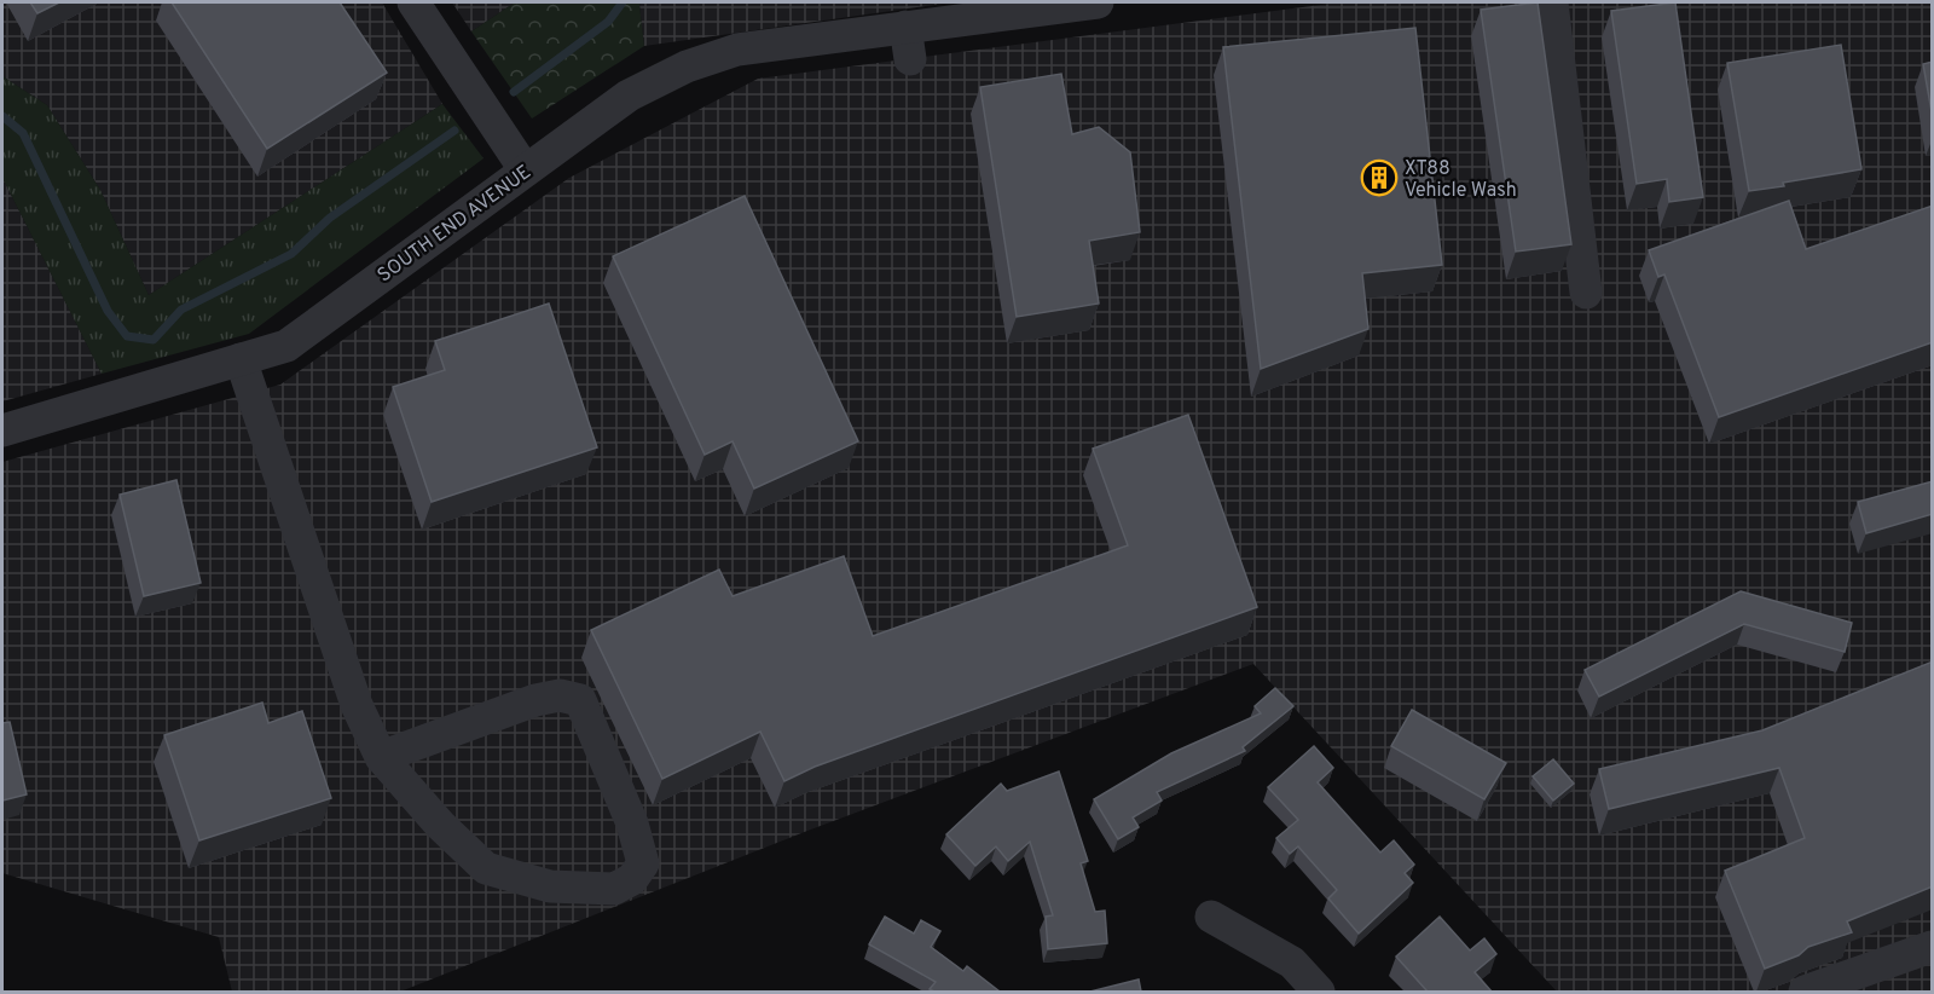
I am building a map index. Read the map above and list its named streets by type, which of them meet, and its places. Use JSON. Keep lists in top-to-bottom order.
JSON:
{
  "streets": {
    "street": ["SOUTH END AVENUE"]
  },
  "places": {
    "building": ["XT88 Vehicle Wash"]
  }
}
